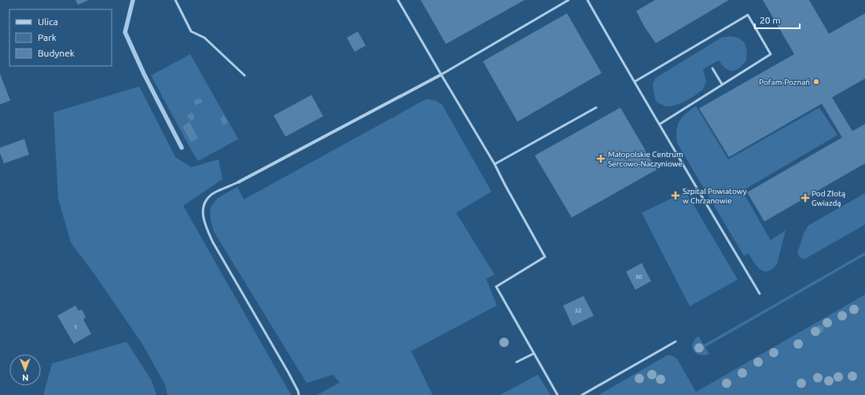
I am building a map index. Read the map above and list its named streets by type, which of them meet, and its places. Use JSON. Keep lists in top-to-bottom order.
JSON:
{
  "places": {
    "other": ["Pofam-Poznań"],
    "health": ["Małopolskie Centrum Sercowo-Naczyniowe", "Szpital Powiatowy w Chrzanowie", "Pod Złotą Gwiazdą"]
  },
  "house_numbers": ["30", "32", "1"],
  "legend": ["Ulica", "Park", "Budynek"],
  "scale_bar": "20 m",
  "north": "bottom"
}
